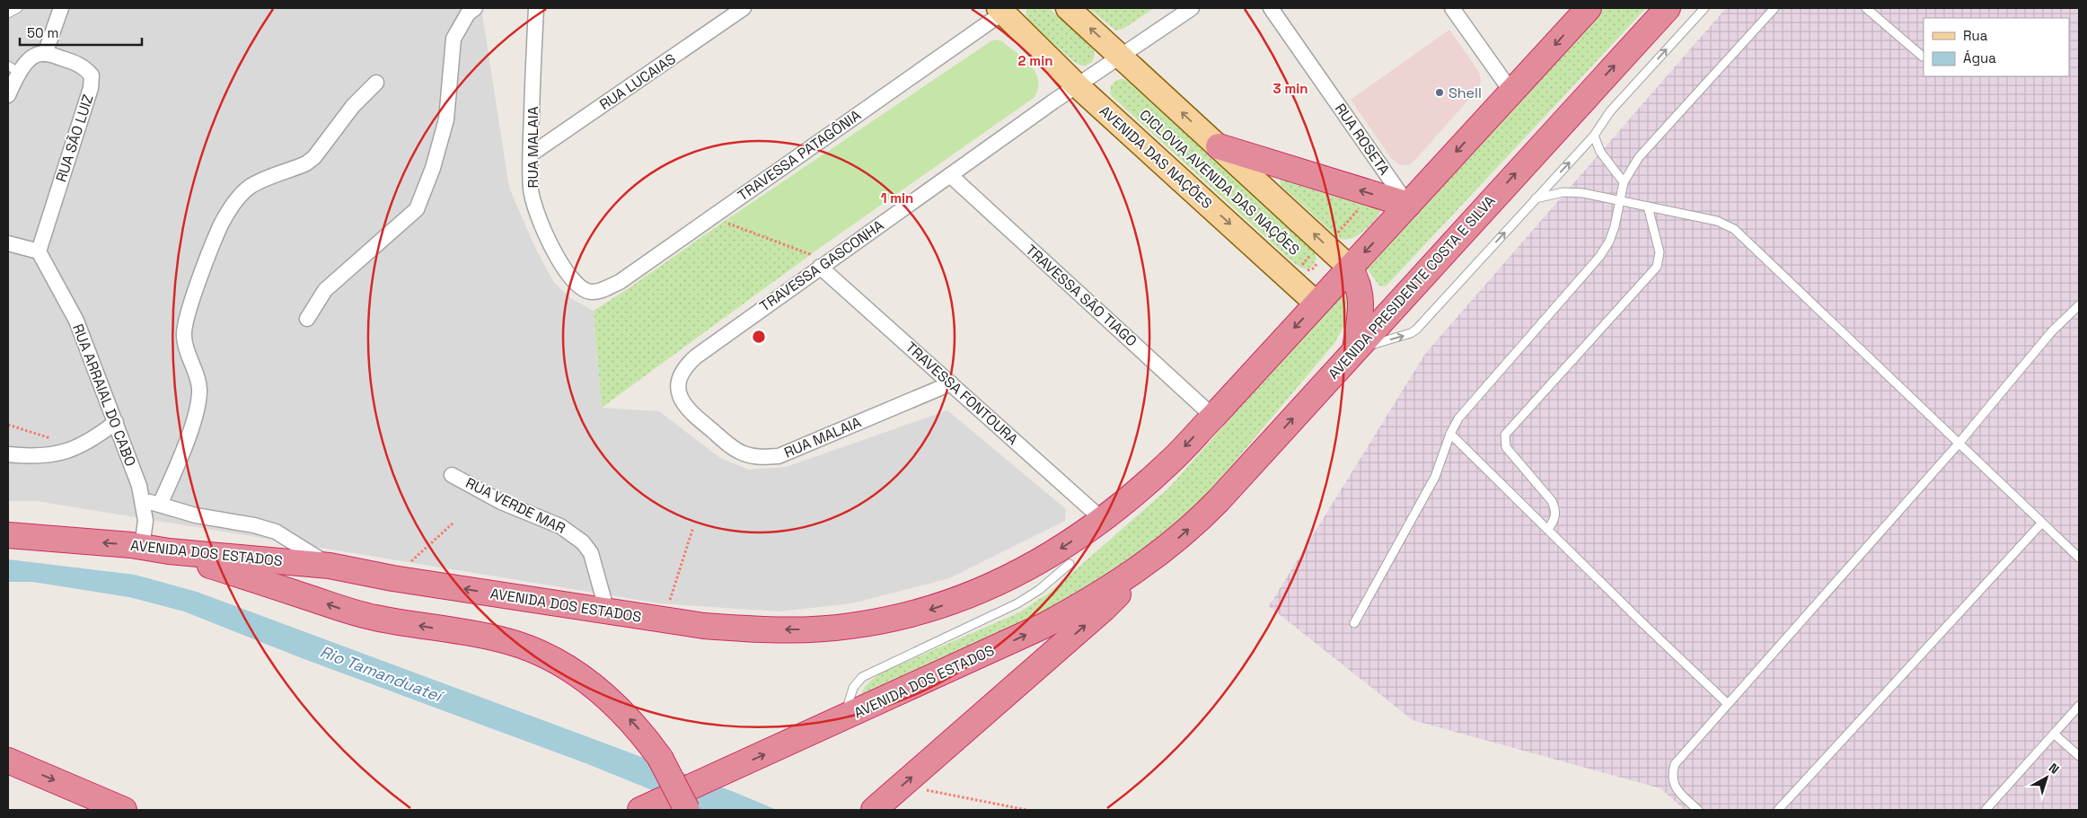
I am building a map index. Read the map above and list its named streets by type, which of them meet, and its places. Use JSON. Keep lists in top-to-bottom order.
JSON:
{
  "streets": {
    "highway": ["AVENIDA PRESIDENTE COSTA E SILVA", "AVENIDA DOS ESTADOS"],
    "main road": ["AVENIDA DAS NAÇÕES"],
    "street": [
      "RUA LUCAIAS",
      "RUA SÃO LUIZ",
      "RUA ROSETA",
      "RUA MALAIA",
      "TRAVESSA PATAGÔNIA",
      "TRAVESSA GASCONHA",
      "TRAVESSA SÃO TIAGO",
      "TRAVESSA FONTOURA",
      "RUA ARRAIAL DO CABO",
      "RUA VERDE MAR"
    ],
    "path": ["CICLOVIA AVENIDA DAS NAÇÕES"]
  },
  "crossings": [
    ["RUA LUCAIAS", "RUA MALAIA"],
    ["RUA SÃO LUIZ", "RUA ARRAIAL DO CABO"],
    ["RUA MALAIA", "TRAVESSA PATAGÔNIA"],
    ["RUA MALAIA", "TRAVESSA GASCONHA"],
    ["RUA MALAIA", "TRAVESSA FONTOURA"],
    ["TRAVESSA PATAGÔNIA", "AVENIDA DAS NAÇÕES"],
    ["AVENIDA DAS NAÇÕES", "CICLOVIA AVENIDA DAS NAÇÕES"],
    ["AVENIDA DAS NAÇÕES", "TRAVESSA GASCONHA"],
    ["TRAVESSA GASCONHA", "TRAVESSA SÃO TIAGO"],
    ["TRAVESSA GASCONHA", "TRAVESSA FONTOURA"],
    ["AVENIDA PRESIDENTE COSTA E SILVA", "AVENIDA DOS ESTADOS"],
    ["TRAVESSA FONTOURA", "AVENIDA DOS ESTADOS"],
    ["RUA ARRAIAL DO CABO", "AVENIDA DOS ESTADOS"],
    ["RUA VERDE MAR", "AVENIDA DOS ESTADOS"]
  ],
  "water": ["Rio Tamanduateí"],
  "places": ["Shell"],
  "legend": ["Rua", "Água"],
  "scale_bar": "50 m",
  "north": "top right",
  "rings": ["2 min", "3 min", "1 min"]
}
